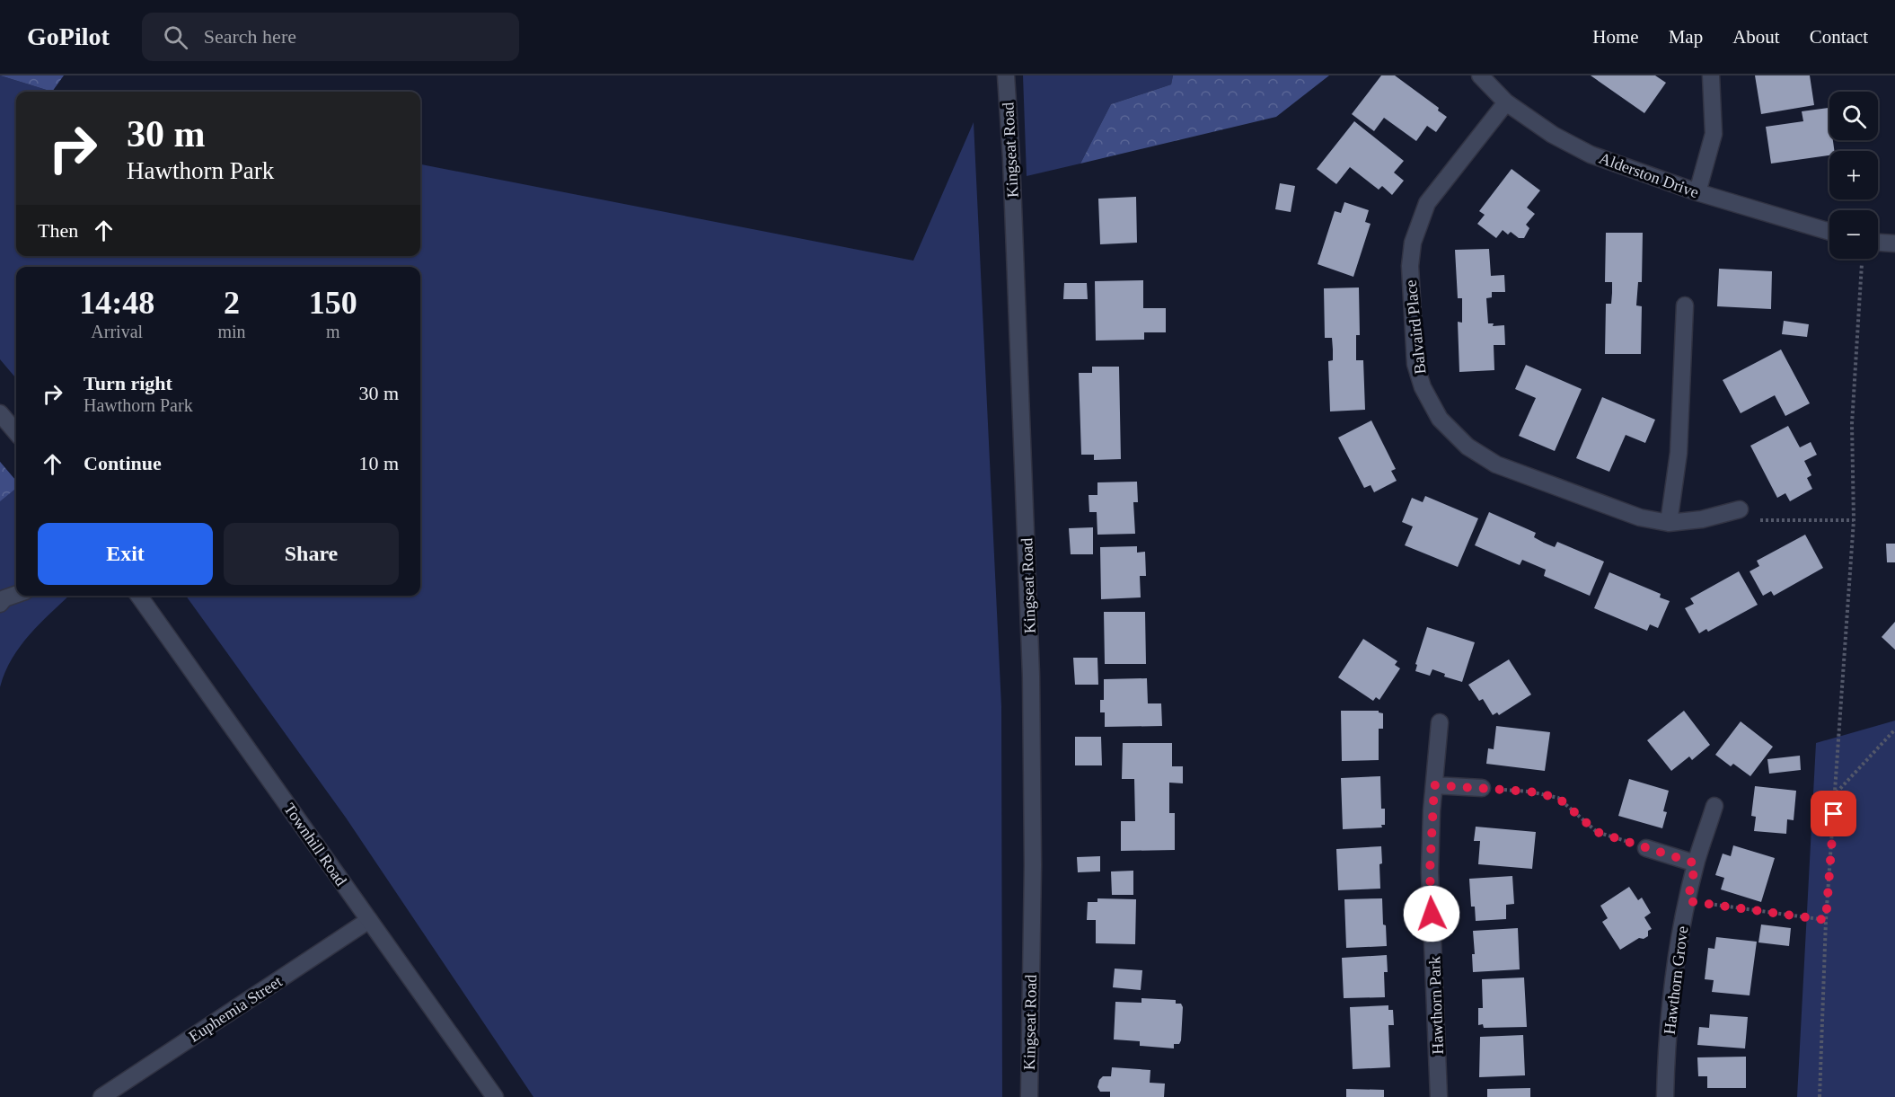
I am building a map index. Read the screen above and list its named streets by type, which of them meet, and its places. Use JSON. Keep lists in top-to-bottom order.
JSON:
{
  "streets": {
    "street": [
      "Kingseat Road",
      "Alderston Drive",
      "Balvaird Place",
      "Townhill Road",
      "Hawthorn Grove",
      "Hawthorn Park",
      "Euphemia Street"
    ]
  },
  "crossings": [
    ["Alderston Drive", "Balvaird Place"],
    ["Townhill Road", "Euphemia Street"]
  ],
  "page": {
    "header": "GoPilot",
    "search": "Search here",
    "nav": [
      "Home",
      "Map",
      "About",
      "Contact"
    ],
    "map_buttons": ["+", "−"],
    "turn": ["30 m", "Hawthorn Park"],
    "then": "Then",
    "eta": [
      "14:48",
      "Arrival",
      "2",
      "min",
      "150",
      "m"
    ],
    "list": [
      {
        "name": "Turn right",
        "note": "Hawthorn Park",
        "value": "30 m"
      },
      {
        "name": "Continue",
        "value": "10 m"
      }
    ],
    "buttons": ["Exit", "Share"]
  }
}
